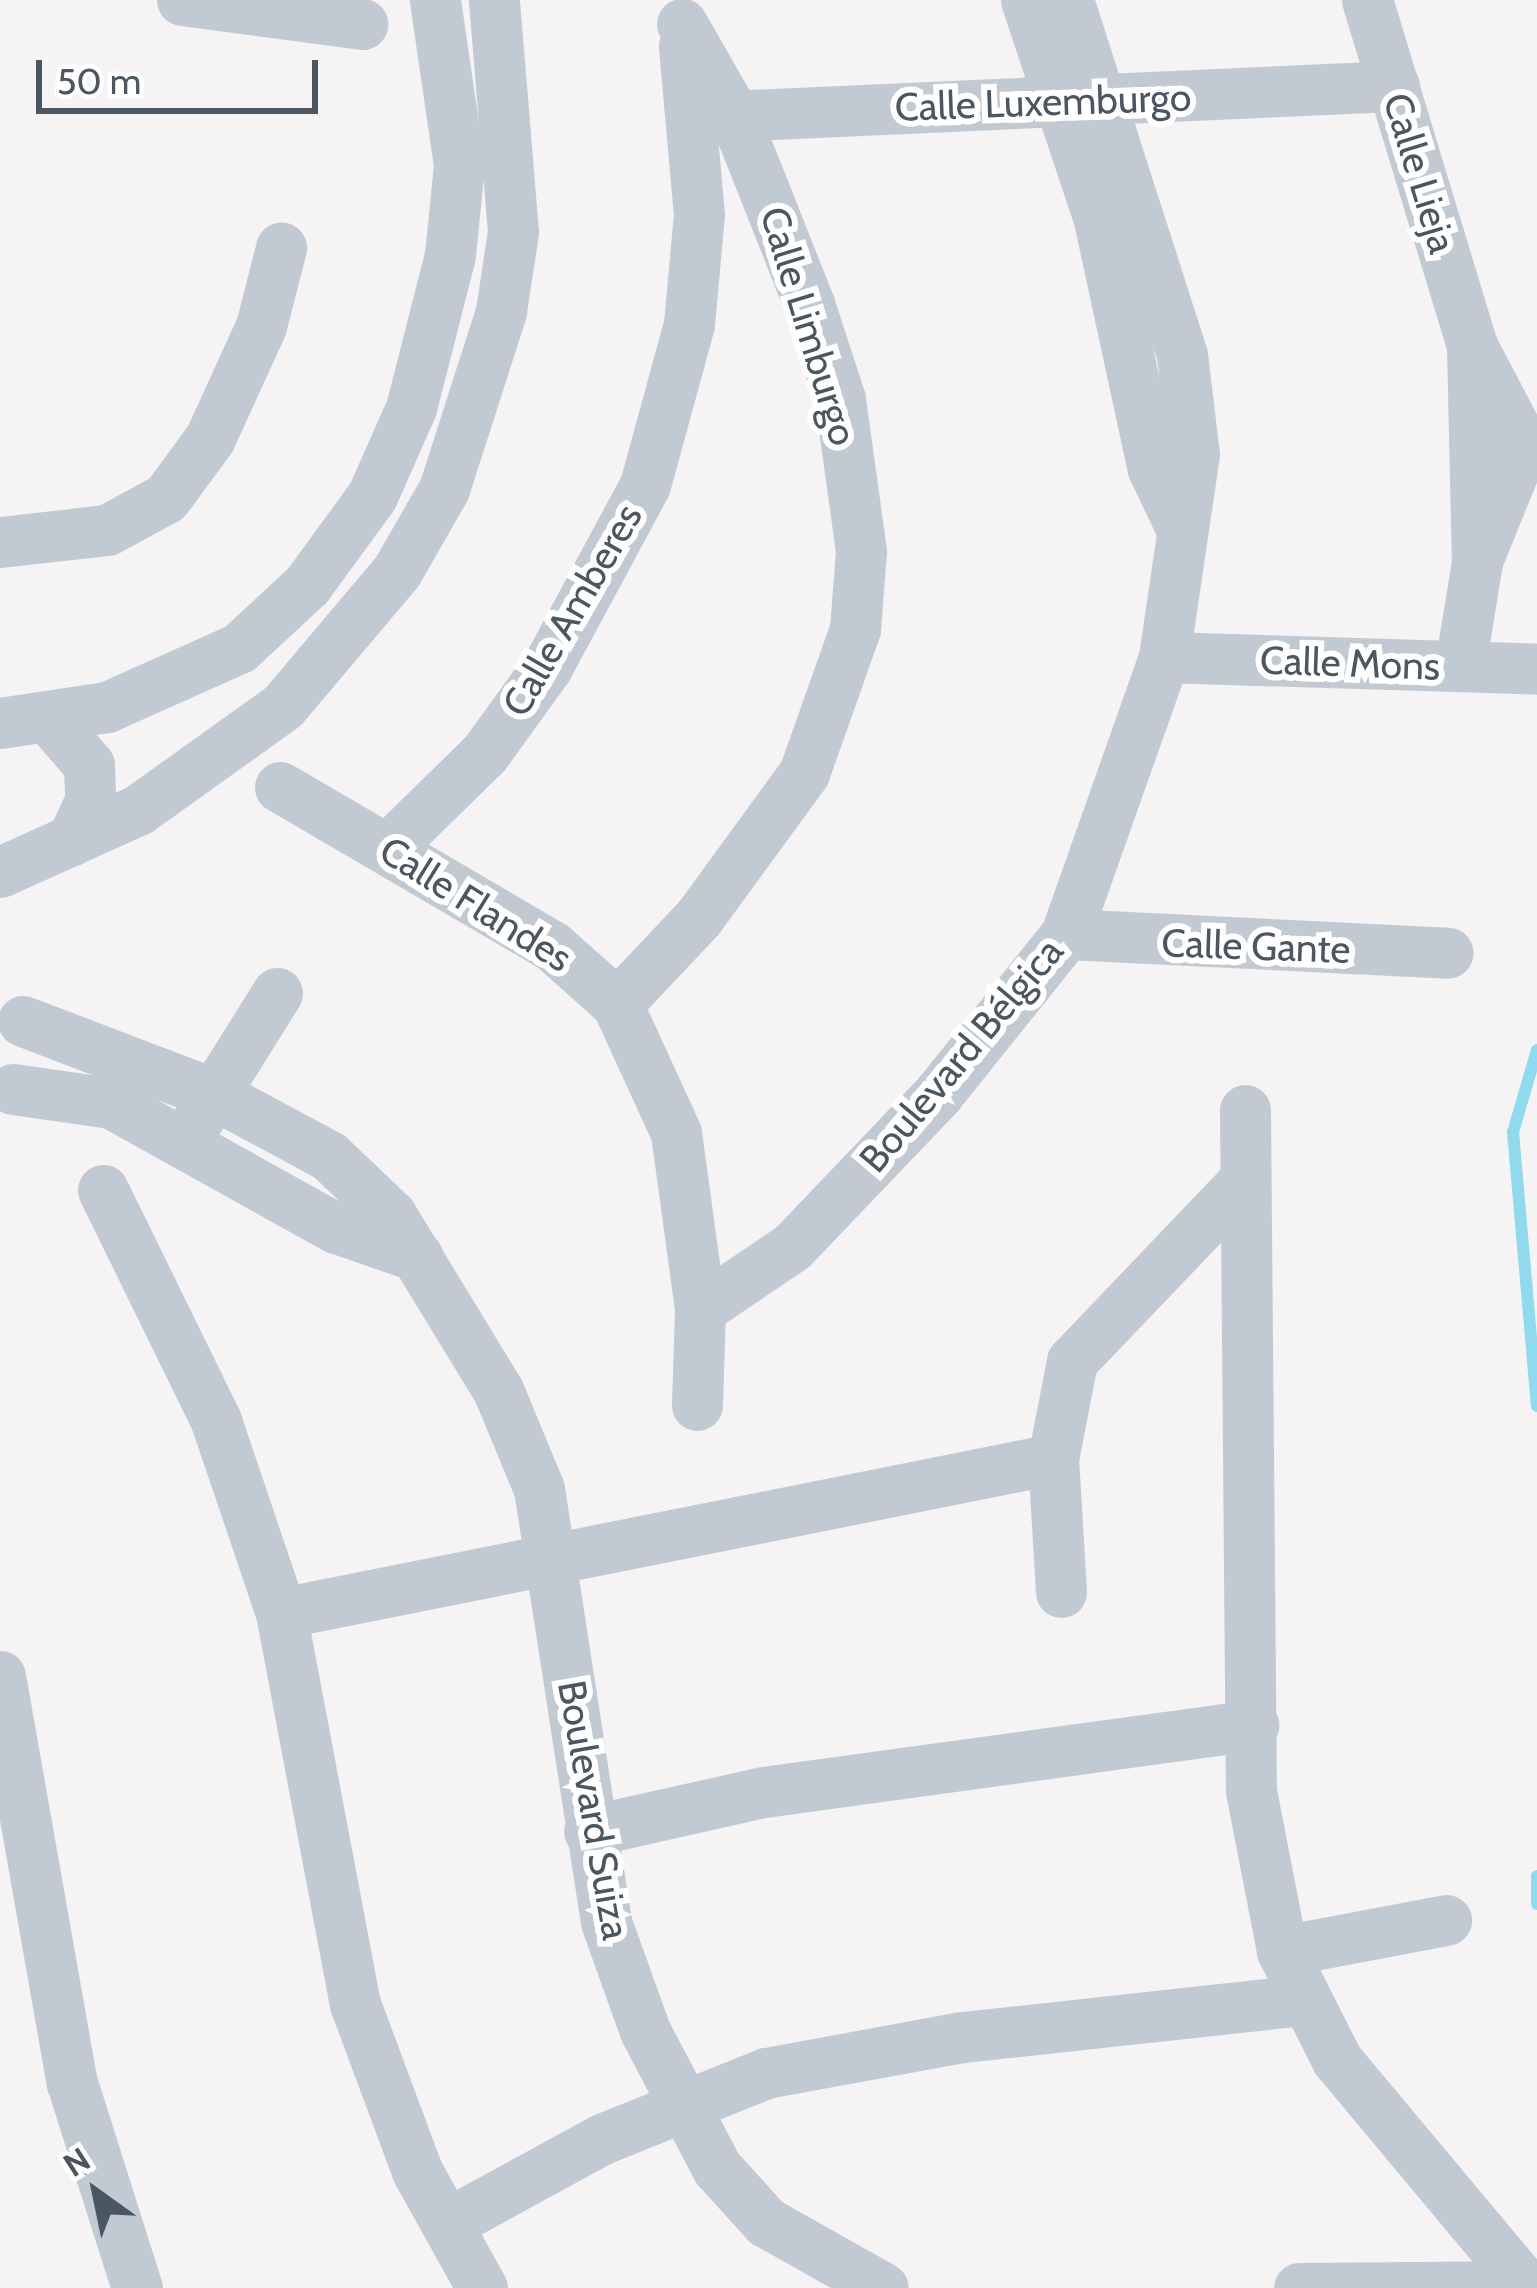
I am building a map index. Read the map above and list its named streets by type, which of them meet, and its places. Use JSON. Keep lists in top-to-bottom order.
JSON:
{
  "streets": {
    "street": [
      "Calle Luxemburgo",
      "Calle Lieja",
      "Calle Limburgo",
      "Calle Amberes",
      "Calle Mons",
      "Calle Flandes",
      "Calle Gante",
      "Boulevard Bélgica",
      "Boulevard Suiza"
    ]
  },
  "crossings": [
    ["Calle Luxemburgo", "Calle Lieja"],
    ["Calle Luxemburgo", "Calle Limburgo"],
    ["Calle Luxemburgo", "Calle Amberes"],
    ["Calle Luxemburgo", "Boulevard Bélgica"],
    ["Calle Lieja", "Calle Mons"],
    ["Calle Limburgo", "Calle Amberes"],
    ["Calle Limburgo", "Calle Flandes"],
    ["Calle Amberes", "Calle Flandes"],
    ["Calle Mons", "Boulevard Bélgica"],
    ["Calle Flandes", "Boulevard Bélgica"],
    ["Calle Gante", "Boulevard Bélgica"]
  ],
  "scale_bar": "50 m",
  "north": "top left"
}
